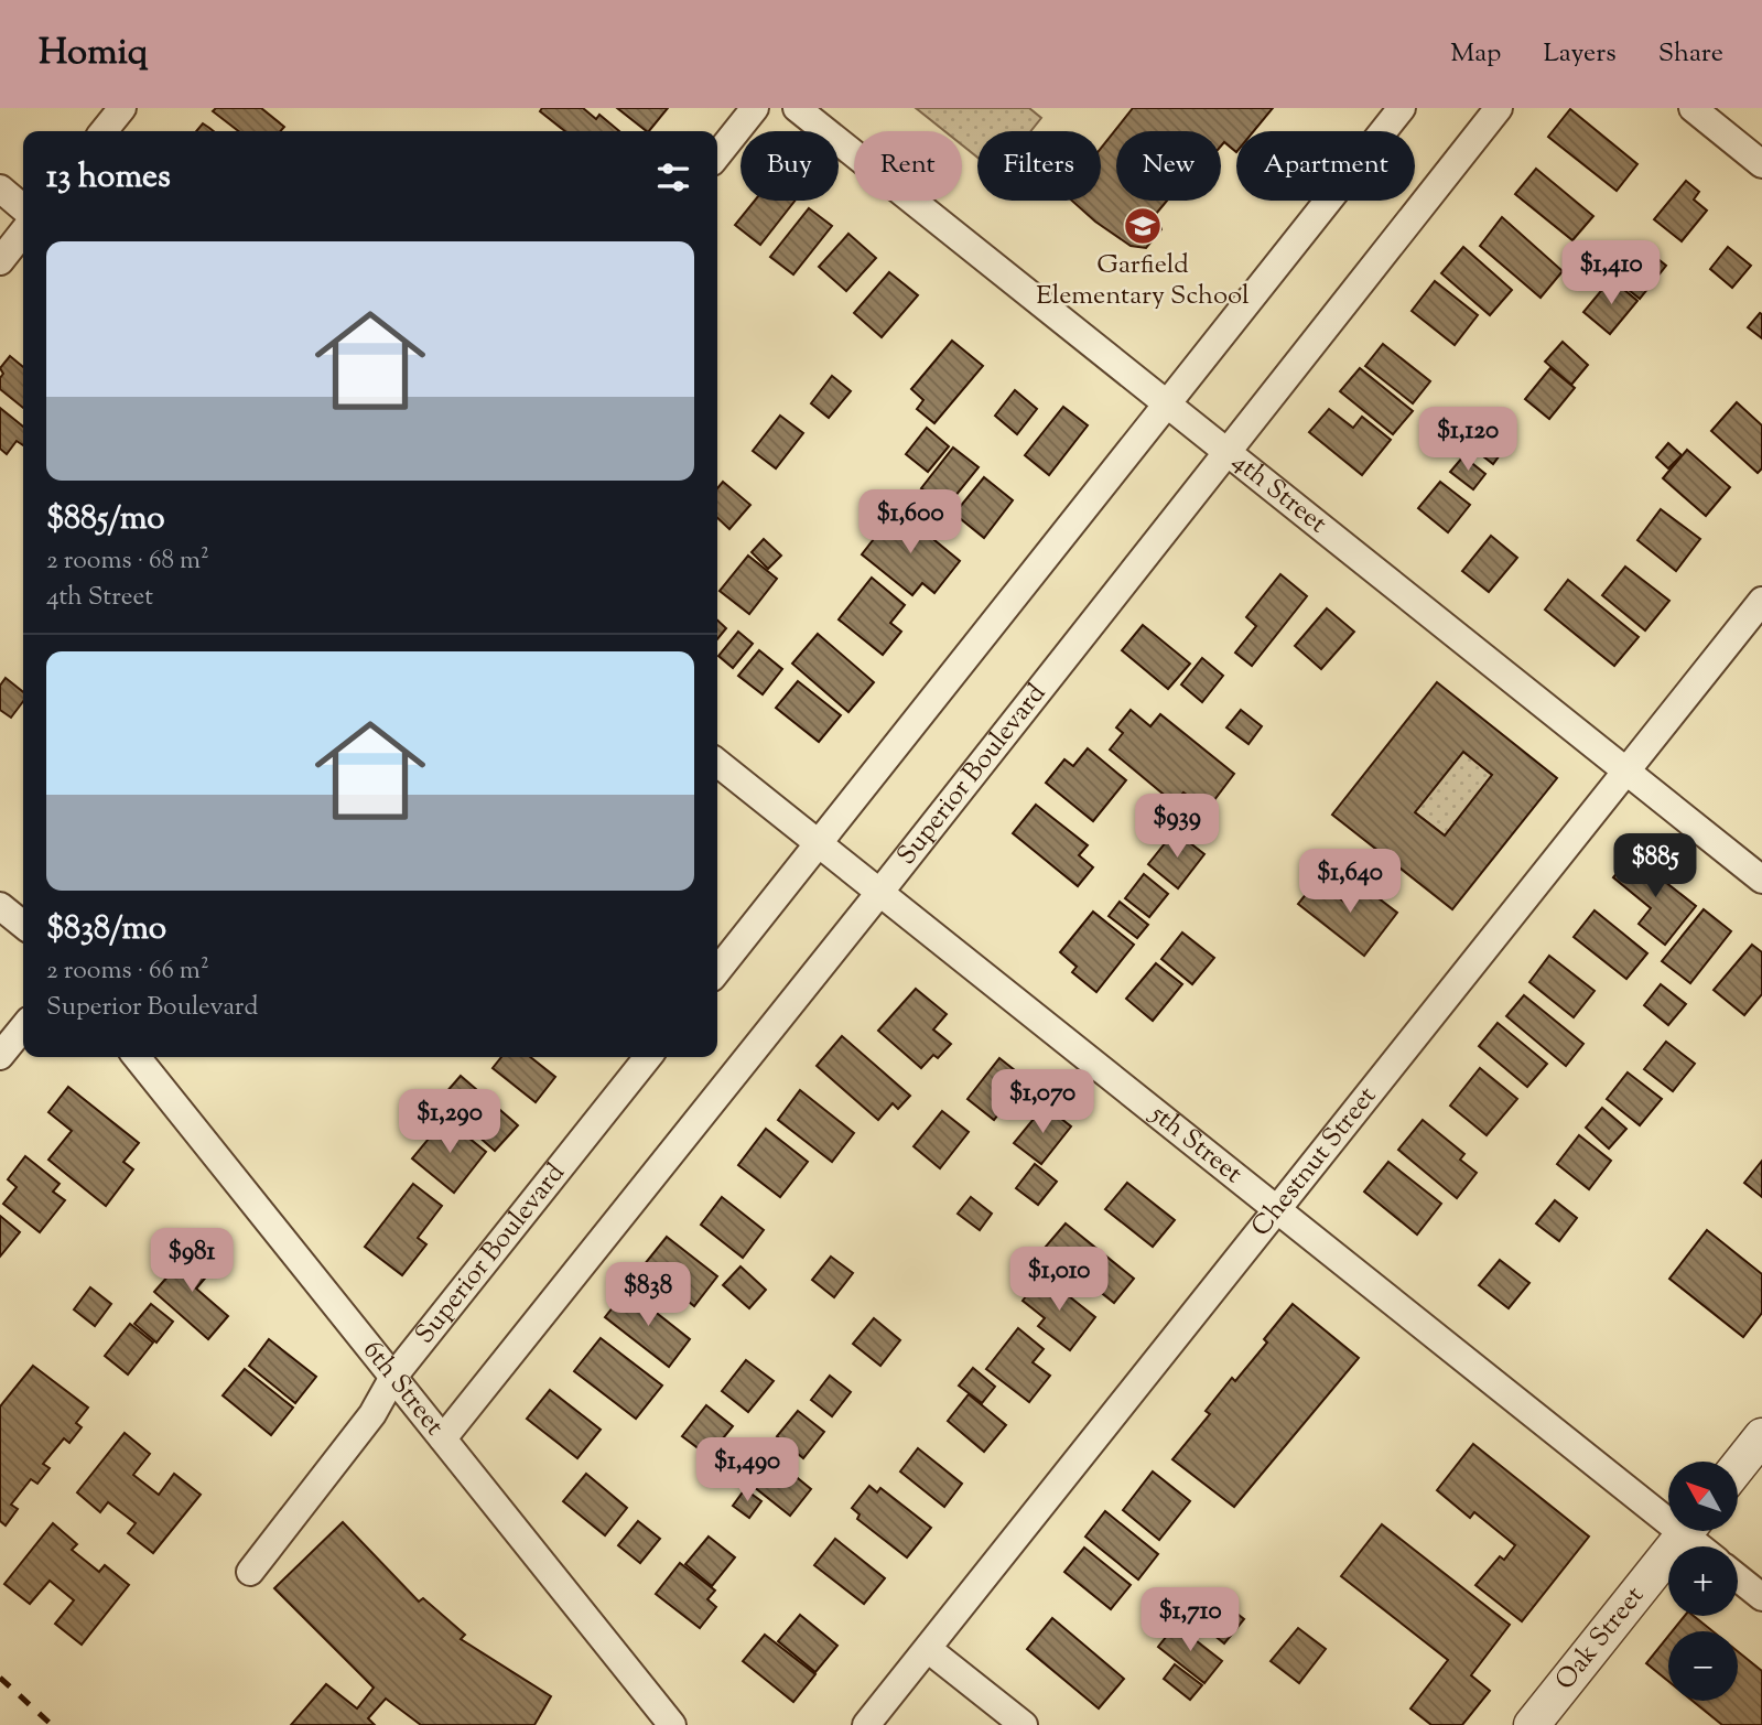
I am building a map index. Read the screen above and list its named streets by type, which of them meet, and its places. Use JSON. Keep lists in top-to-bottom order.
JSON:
{
  "streets": {
    "street": [
      "4th Street",
      "Superior Boulevard",
      "5th Street",
      "Chestnut Street",
      "6th Street",
      "Oak Street"
    ]
  },
  "crossings": [
    ["4th Street", "Superior Boulevard"],
    ["4th Street", "Chestnut Street"],
    ["Superior Boulevard", "5th Street"],
    ["Superior Boulevard", "6th Street"],
    ["5th Street", "Chestnut Street"]
  ],
  "places": {
    "school or university": ["Garfield Elementary School"]
  },
  "north": "top left",
  "page": {
    "header": "Homiq",
    "nav": ["Map", "Layers", "Share"],
    "chip": [
      "Buy",
      "Rent",
      "Filters",
      "New",
      "Apartment"
    ],
    "heading": "13 homes",
    "list": [
      {
        "name": "$885/mo",
        "note": "2 rooms · 68 m² · 4th Street"
      },
      {
        "name": "$838/mo",
        "note": "2 rooms · 66 m² · Superior Boulevard"
      }
    ],
    "price": [
      "$1,410",
      "$1,120",
      "$1,600",
      "$939",
      "$885",
      "$1,640",
      "$1,070",
      "$1,290",
      "$981",
      "$1,010",
      "$838",
      "$1,490",
      "$1,710"
    ],
    "map_buttons": ["+", "−"]
  }
}
